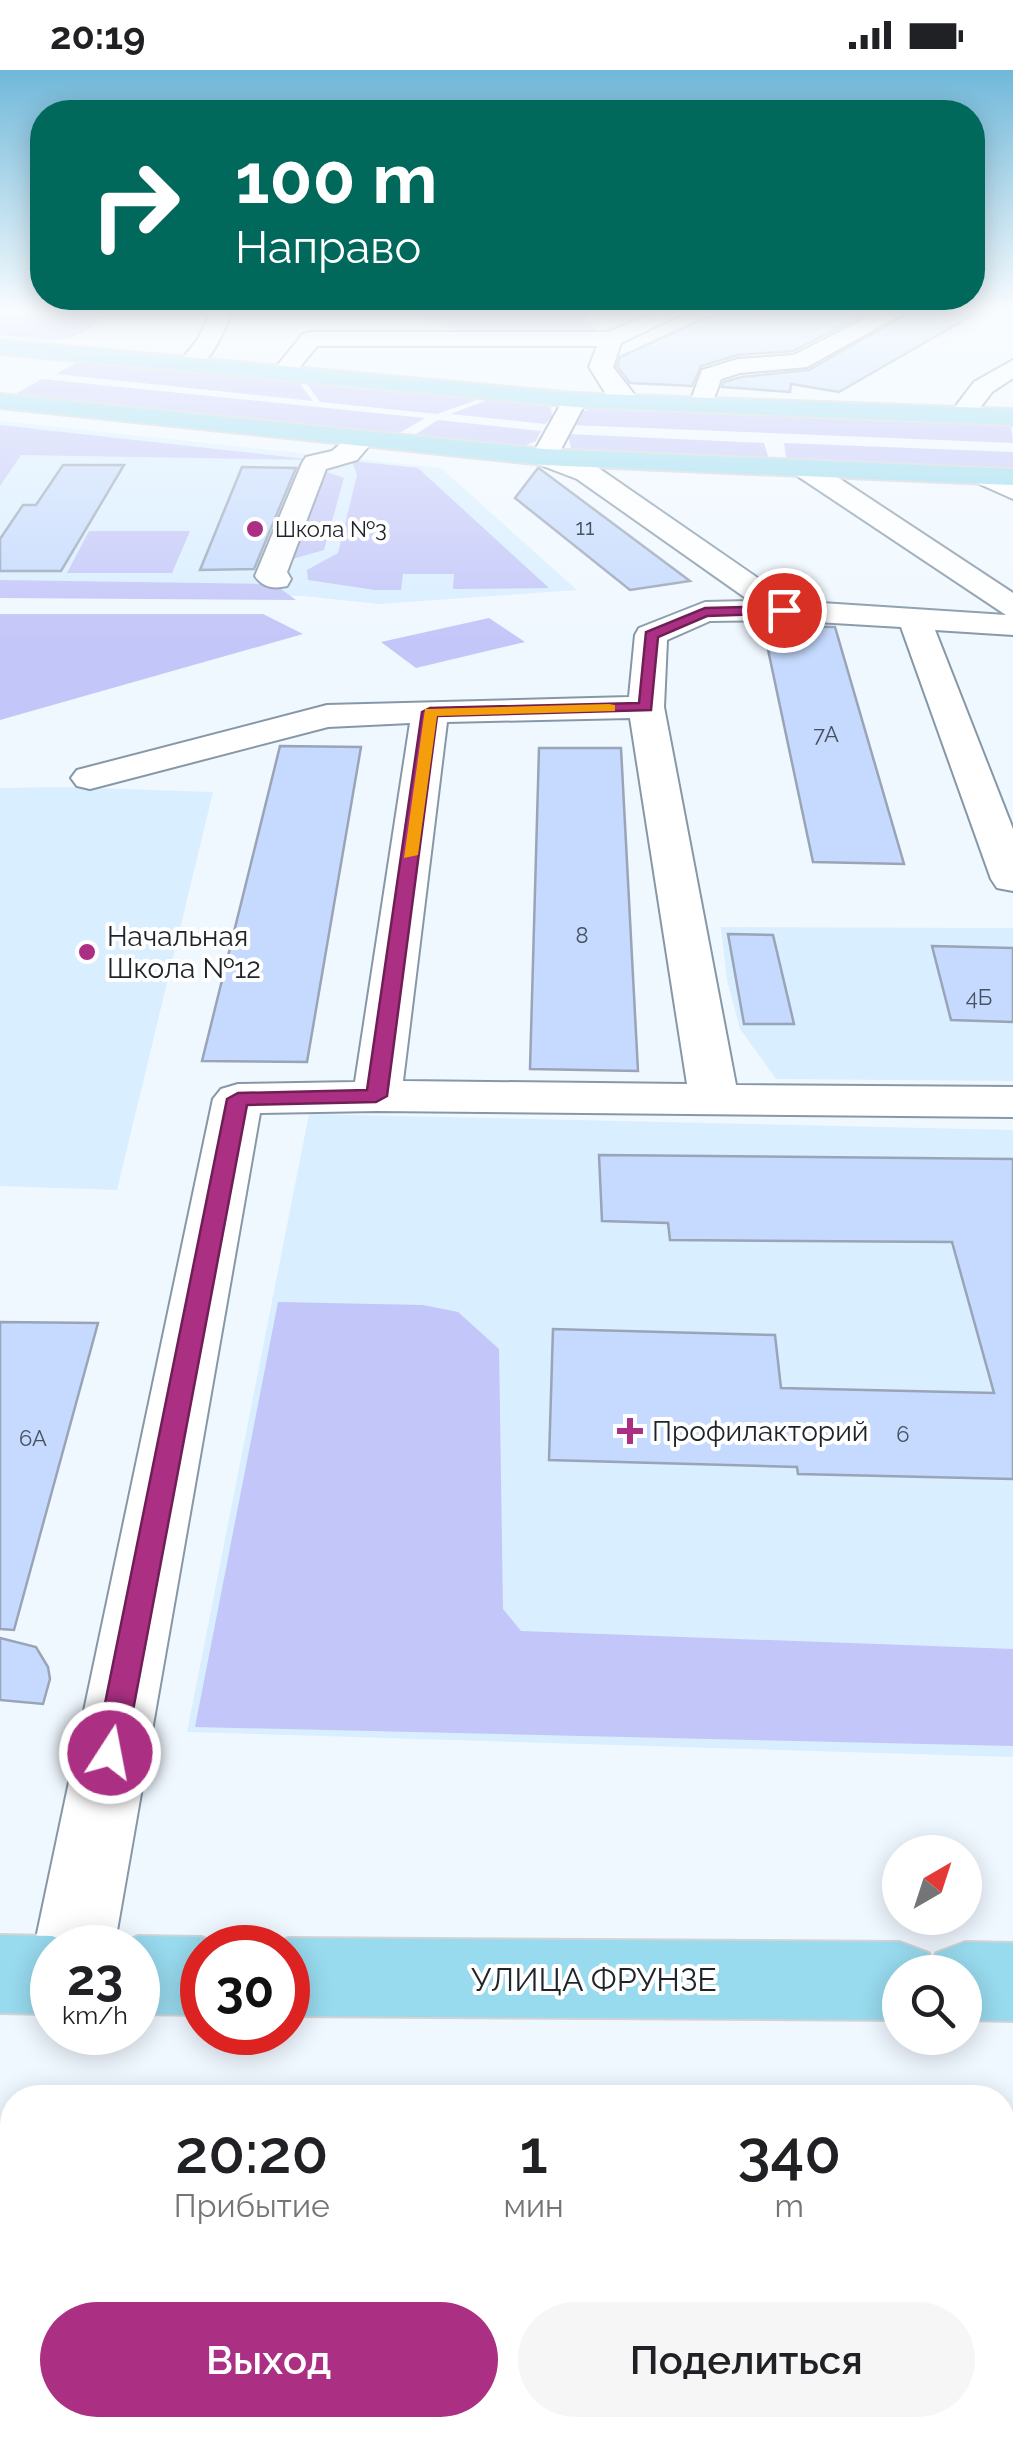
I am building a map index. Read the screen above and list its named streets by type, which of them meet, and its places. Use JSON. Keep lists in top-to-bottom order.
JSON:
{
  "streets": {
    "main road": ["УЛИЦА ФРУНЗЕ"]
  },
  "places": {
    "other": ["Школа №3", "Начальная Школа №12"],
    "health": ["Профилакторий"]
  },
  "house_numbers": [
    "11",
    "7А",
    "8",
    "4Б",
    "6",
    "6А"
  ],
  "north": "top right",
  "page": {
    "status": "20:19",
    "turn": ["100 m", "Направо"],
    "speed": "23 km/h",
    "limit": "30",
    "eta": [
      "20:20",
      "Прибытие",
      "1",
      "мин",
      "340",
      "m"
    ],
    "buttons": ["Выход", "Поделиться"]
  }
}
